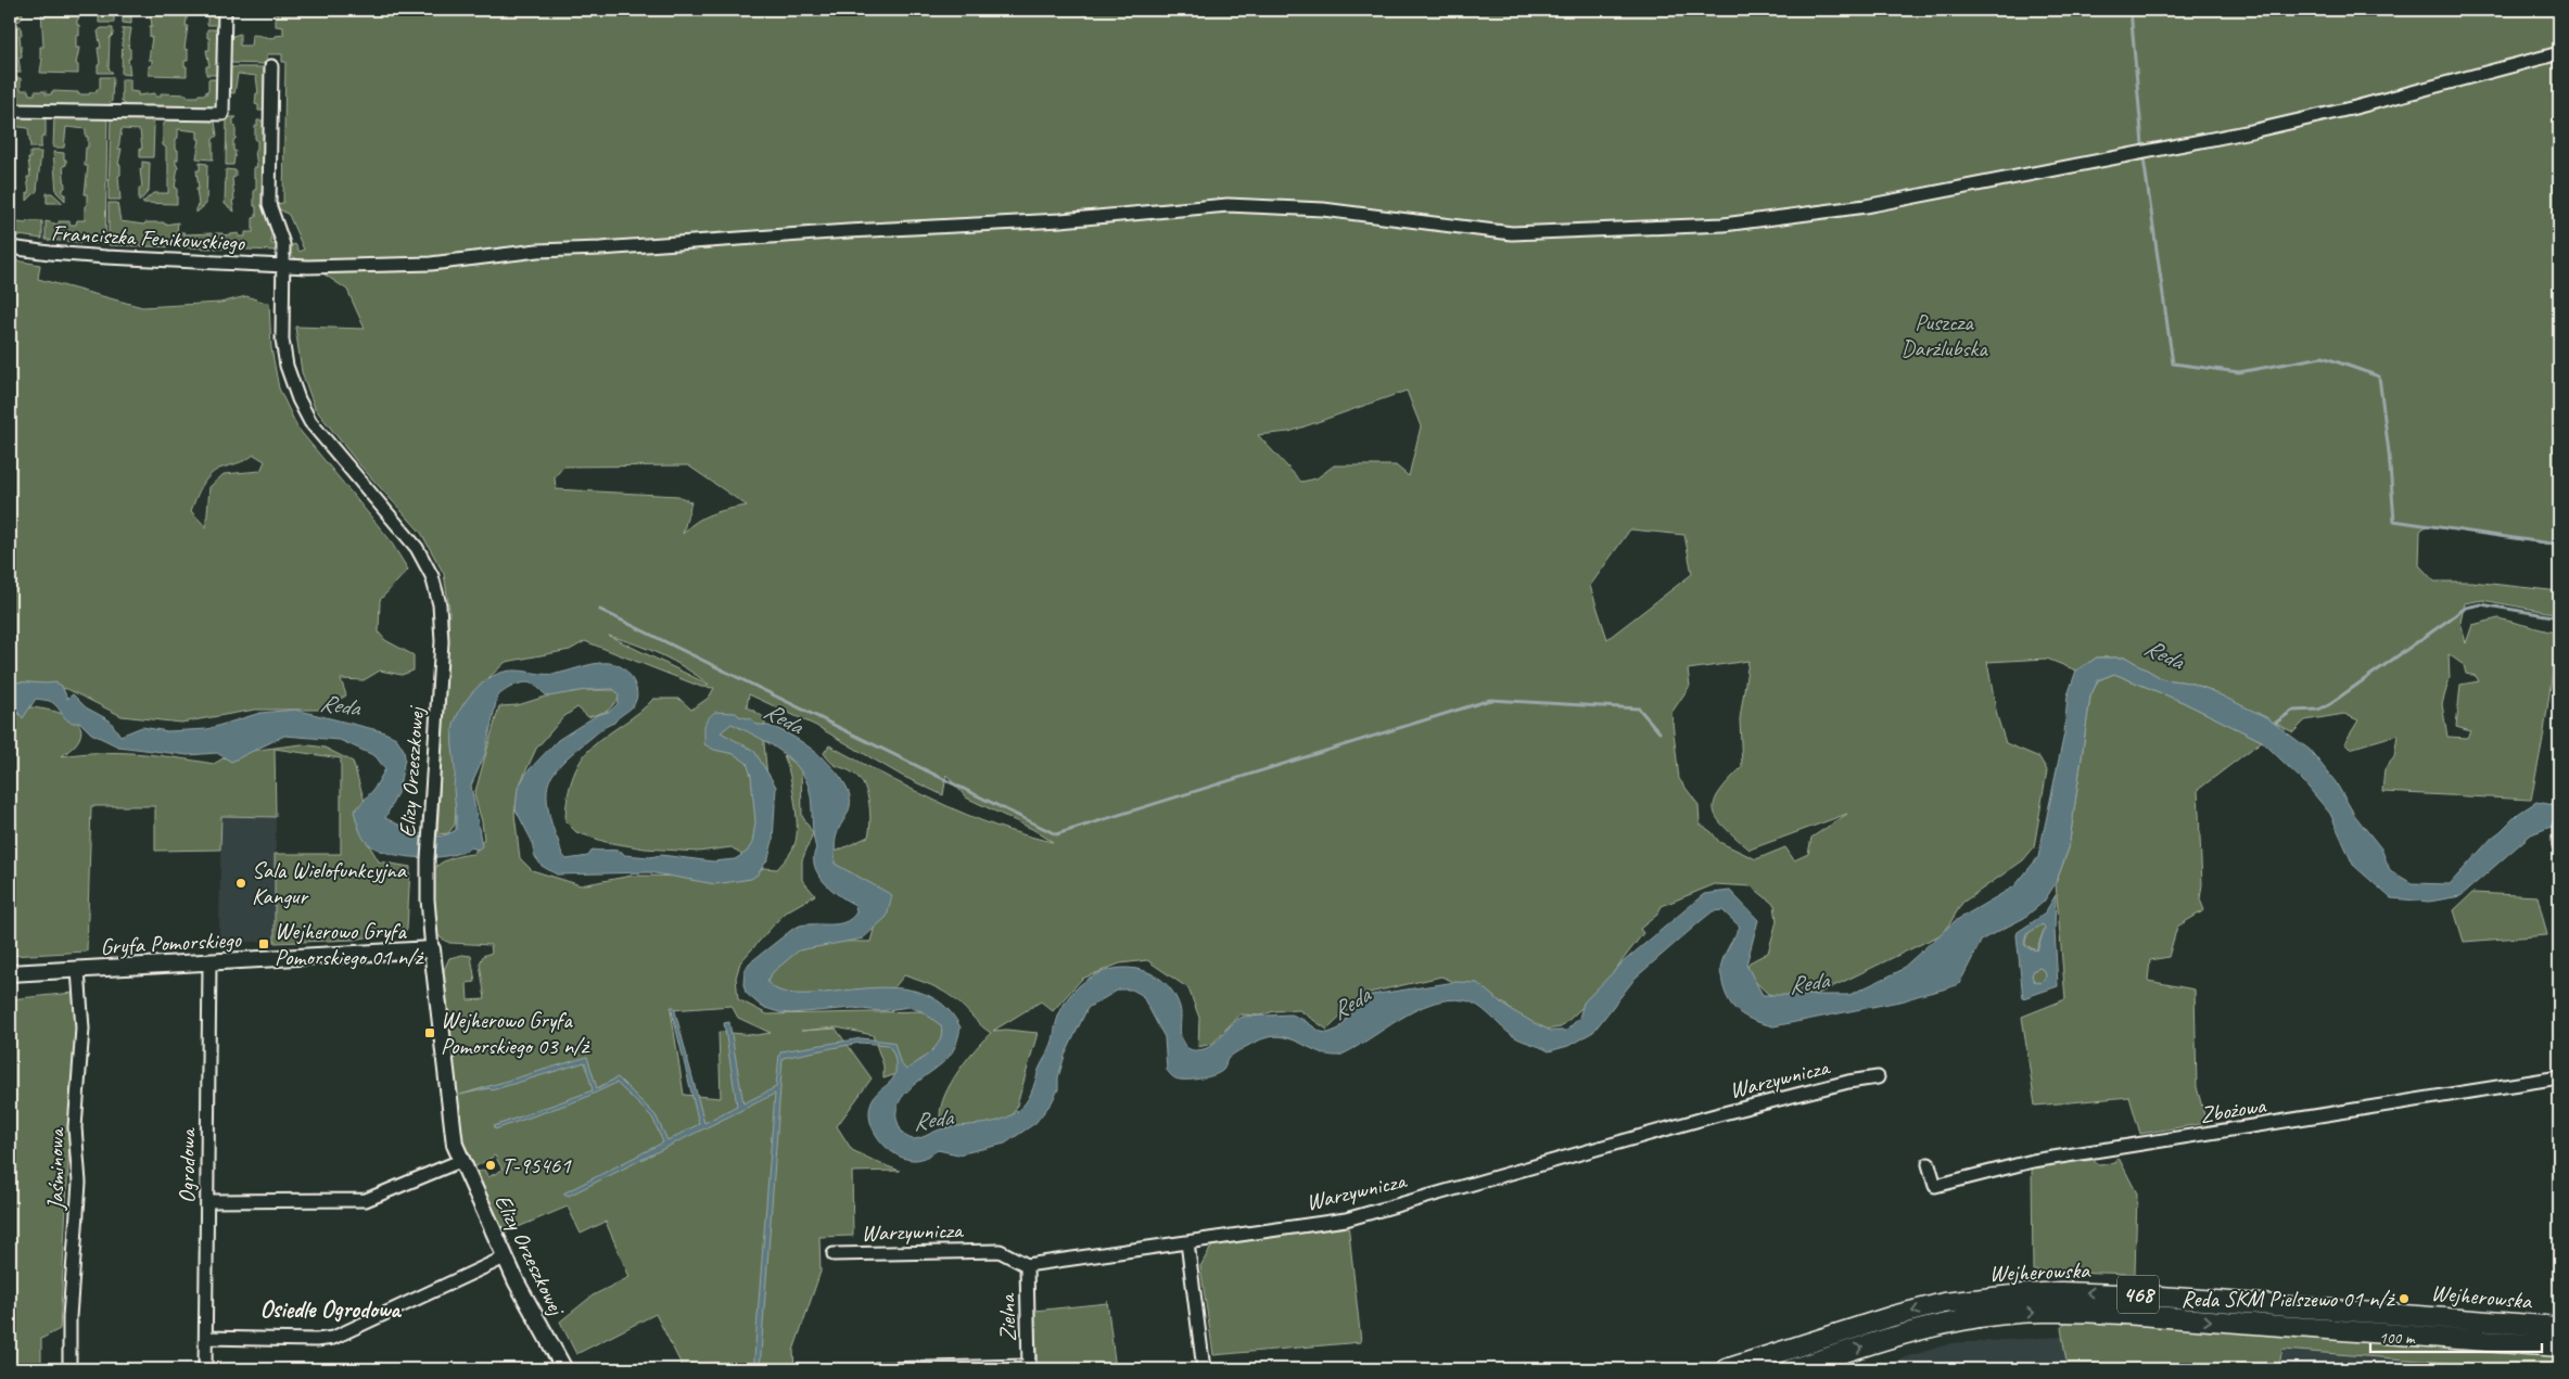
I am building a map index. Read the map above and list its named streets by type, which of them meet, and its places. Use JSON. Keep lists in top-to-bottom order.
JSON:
{
  "streets": {
    "main road": ["Wejherowska", "468"],
    "street": [
      "Franciszka Fenikowskiego",
      "Elizy Orzeszkowej",
      "Gryfa Pomorskiego",
      "Warzywnicza",
      "Zbożowa",
      "Ogrodowa",
      "Jaśminowa",
      "Zielna"
    ]
  },
  "crossings": [
    ["Franciszka Fenikowskiego", "Elizy Orzeszkowej"],
    ["Elizy Orzeszkowej", "Gryfa Pomorskiego"],
    ["Gryfa Pomorskiego", "Ogrodowa"],
    ["Gryfa Pomorskiego", "Jaśminowa"],
    ["Warzywnicza", "Zielna"]
  ],
  "districts": ["Osiedle Ogrodowa"],
  "water": ["Reda"],
  "parks": ["Puszcza Darżlubska"],
  "places": {
    "other": ["Sala Wielofunkcyjna Kangur", "T-95461", "Reda SKM Pielszewo 01 n/ż"],
    "transit": ["Wejherowo Gryfa Pomorskiego 01 n/ż", "Wejherowo Gryfa Pomorskiego 03 n/ż"]
  },
  "scale_bar": "100 m"
}
